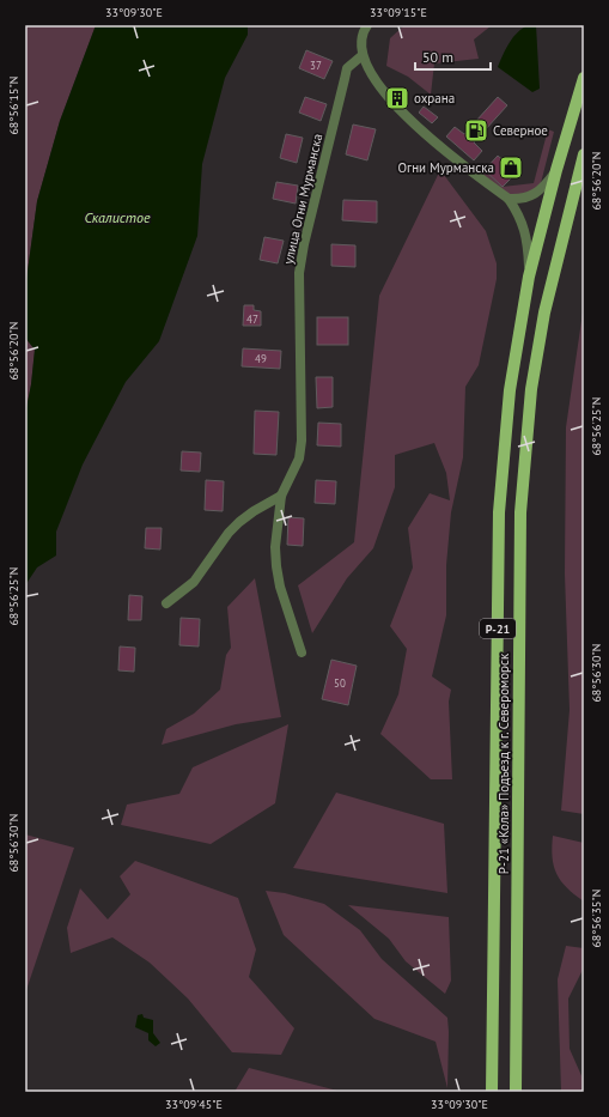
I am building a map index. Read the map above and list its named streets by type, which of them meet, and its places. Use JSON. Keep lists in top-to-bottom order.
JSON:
{
  "streets": {
    "main road": ["Р-21", "Р-21 «Кола» Подъезд к г. Североморск"],
    "street": ["улица Огни Мурманска"]
  },
  "crossings": [
    ["Р-21", "Р-21 «Кола» Подъезд к г. Североморск"]
  ],
  "water": ["Скалистое"],
  "places": {
    "building": ["охрана"],
    "fuel station": ["Северное"],
    "shop": ["Огни Мурманска"]
  },
  "house_numbers": [
    "37",
    "47",
    "49",
    "50"
  ],
  "scale_bar": "50 m",
  "coordinates": [
    "33°09'30\"E",
    "33°09'15\"E",
    "68°56'15\"N",
    "68°56'20\"N",
    "68°56'25\"N",
    "68°56'30\"N",
    "68°56'35\"N",
    "33°09'45\"E"
  ]
}
